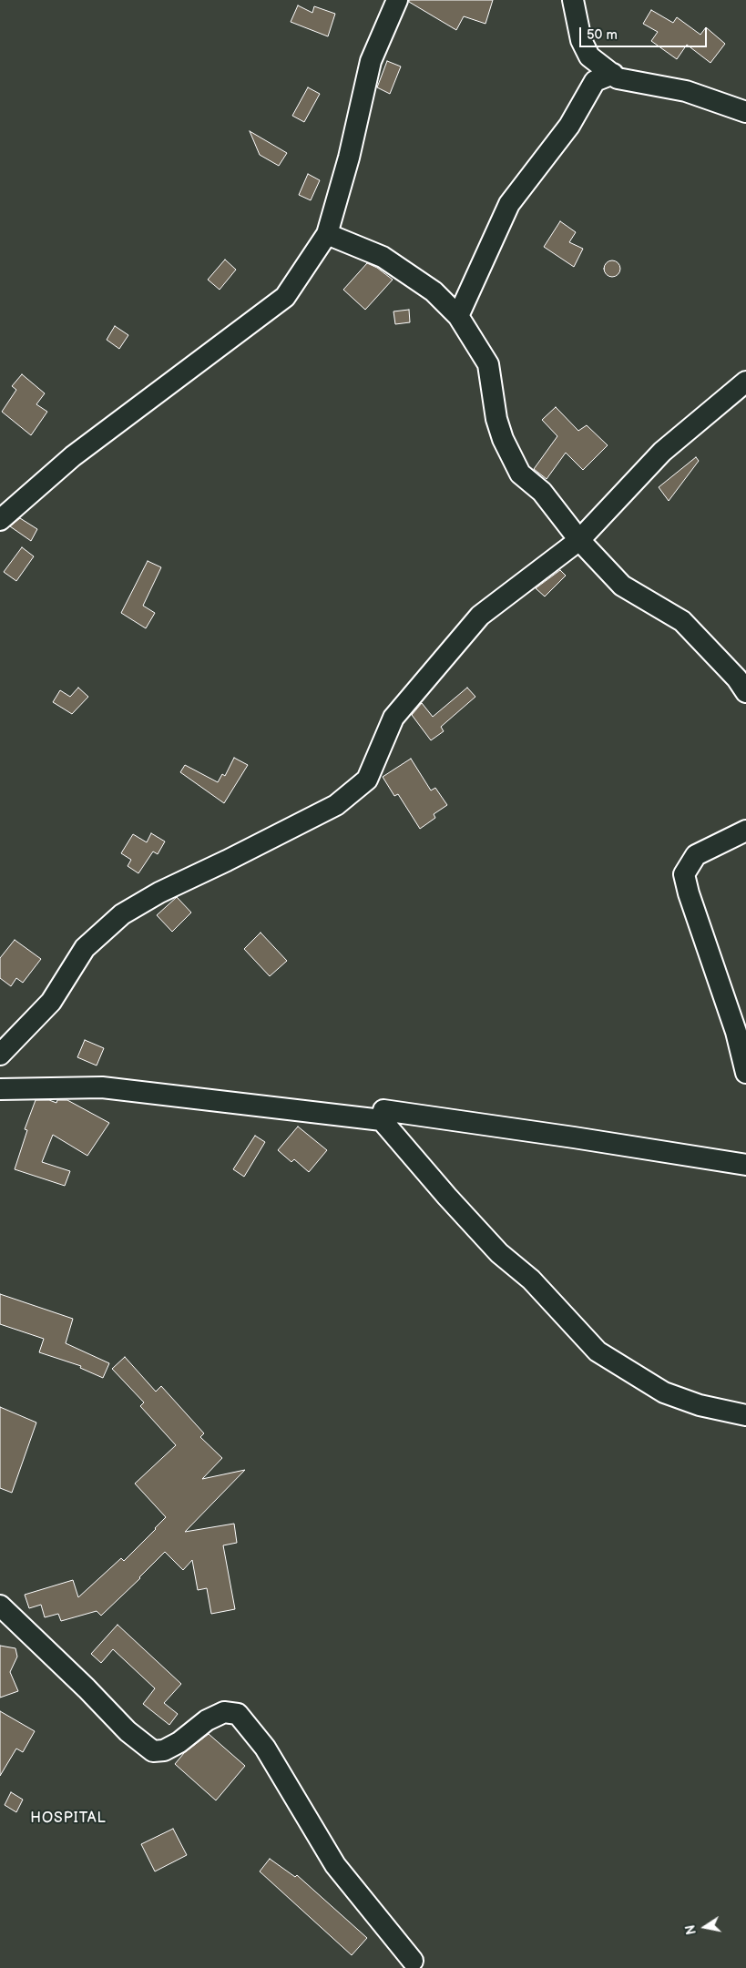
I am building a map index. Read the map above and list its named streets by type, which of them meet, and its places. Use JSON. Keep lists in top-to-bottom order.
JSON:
{
  "districts": ["HOSPITAL"],
  "scale_bar": "50 m",
  "north": "left"
}
